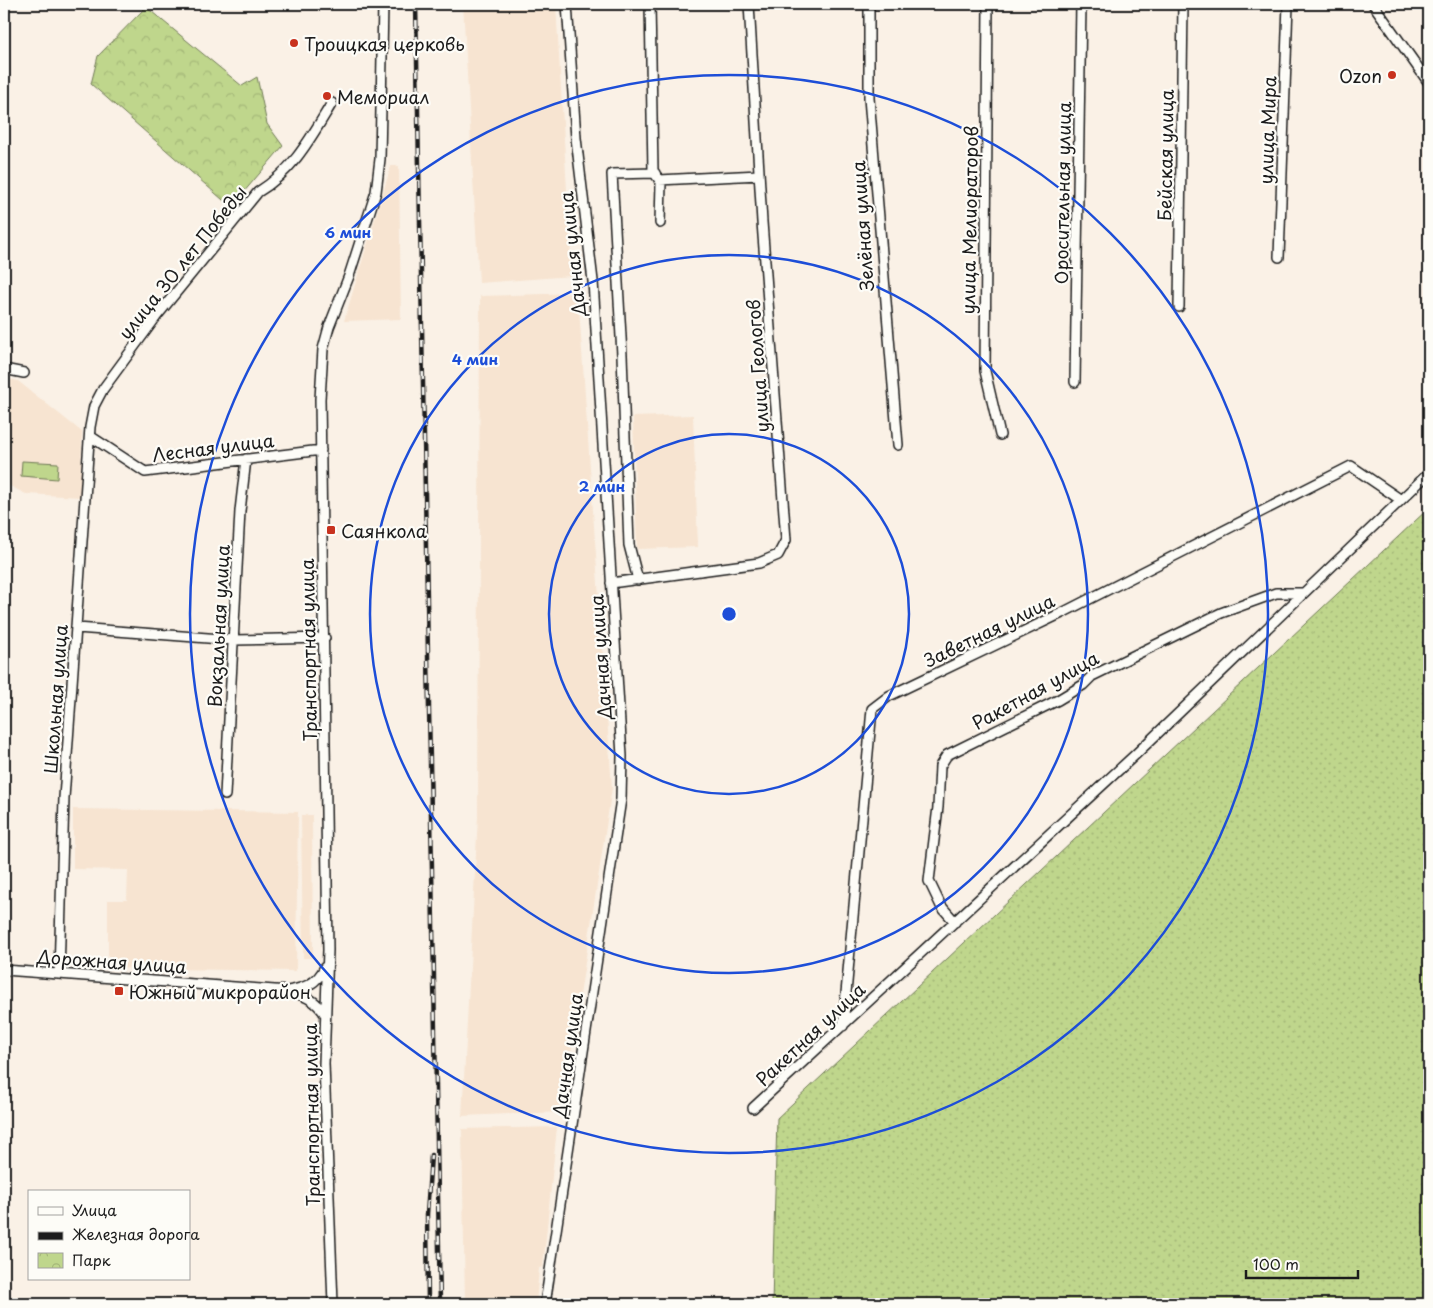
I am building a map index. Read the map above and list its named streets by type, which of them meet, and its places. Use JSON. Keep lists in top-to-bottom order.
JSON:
{
  "streets": {
    "street": [
      "улица Мира",
      "Бейская улица",
      "Оросительная улица",
      "улица Мелиораторов",
      "Зелёная улица",
      "Дачная улица",
      "улица 30 лет Победы",
      "улица Геологов",
      "Лесная улица",
      "Вокзальная улица",
      "Заветная улица",
      "Транспортная улица",
      "Ракетная улица",
      "Школьная улица",
      "Дорожная улица"
    ]
  },
  "crossings": [
    ["Дачная улица", "улица Геологов"],
    ["улица 30 лет Победы", "Лесная улица"],
    ["улица 30 лет Победы", "Школьная улица"],
    ["Лесная улица", "Вокзальная улица"],
    ["Лесная улица", "Транспортная улица"],
    ["Лесная улица", "Школьная улица"],
    ["Заветная улица", "Ракетная улица"],
    ["Транспортная улица", "Дорожная улица"],
    ["Школьная улица", "Дорожная улица"]
  ],
  "places": {
    "other": ["Троицкая церковь", "Ozon", "Мемориал"],
    "transit": ["Саянкола", "Южный микрорайон"]
  },
  "legend": ["Улица", "Железная дорога", "Парк"],
  "scale_bar": "100 m",
  "rings": ["6 мин", "4 мин", "2 мин"]
}
